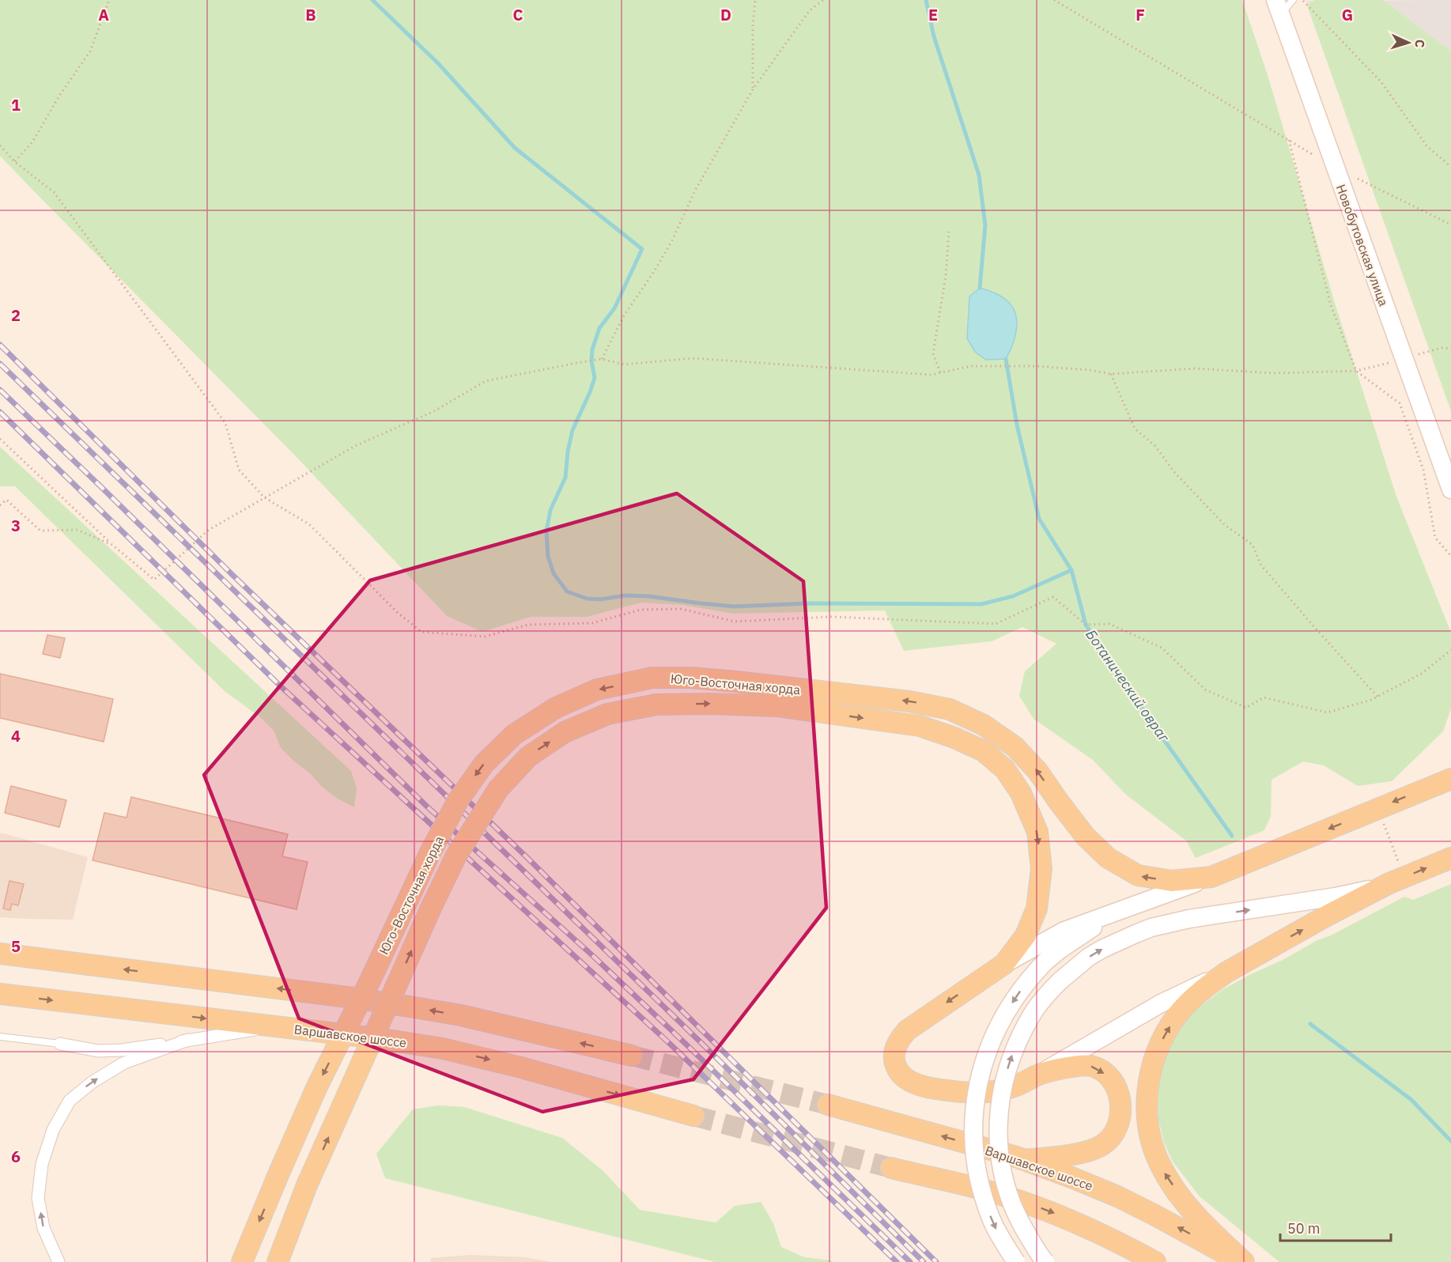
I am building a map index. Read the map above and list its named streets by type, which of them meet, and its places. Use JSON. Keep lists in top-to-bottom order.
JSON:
{
  "streets": {
    "main road": ["Юго-Восточная хорда", "Варшавское шоссе"],
    "street": ["Новобутовская улица"]
  },
  "crossings": [
    ["Юго-Восточная хорда", "Варшавское шоссе"]
  ],
  "water": ["Ботанический овраг"],
  "scale_bar": "50 m",
  "north": "right",
  "grid": {
    "columns": [
      "A",
      "B",
      "C",
      "D",
      "E",
      "F",
      "G"
    ],
    "rows": [
      "1",
      "2",
      "3",
      "4",
      "5",
      "6"
    ]
  }
}
